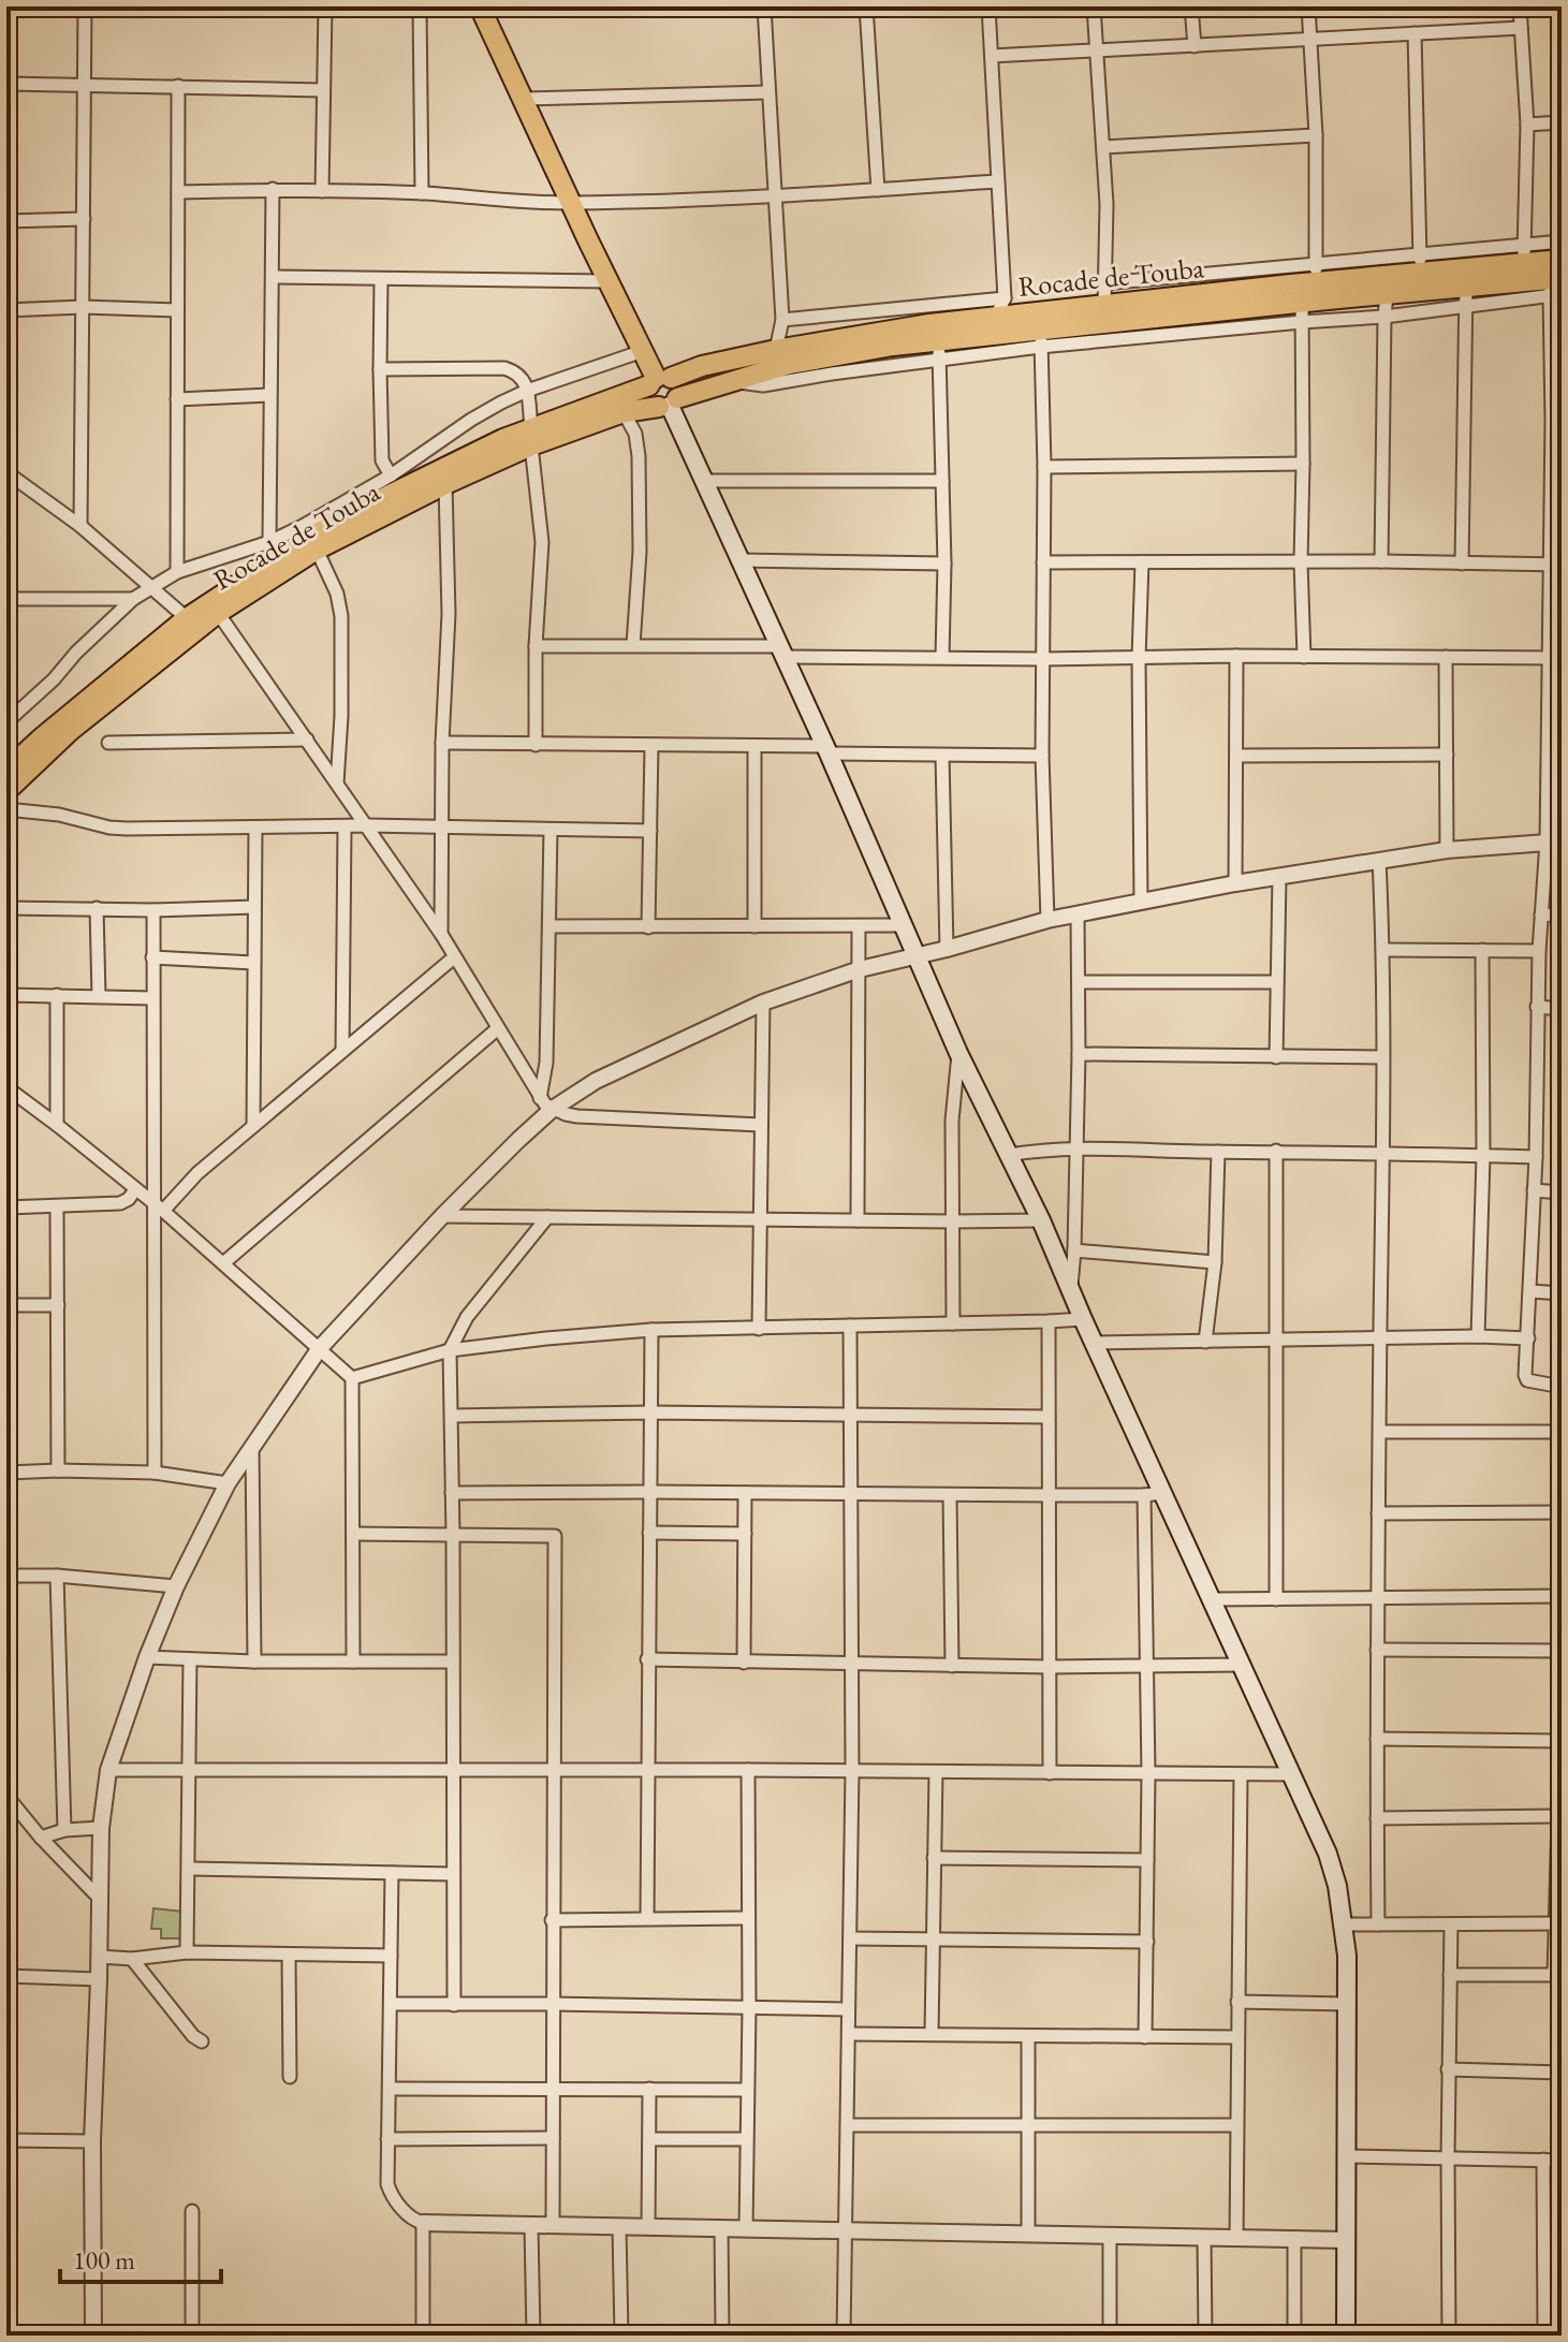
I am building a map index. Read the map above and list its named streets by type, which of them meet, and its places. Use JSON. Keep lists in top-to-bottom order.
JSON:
{
  "streets": {
    "main road": ["Rocade de Touba"]
  },
  "scale_bar": "100 m"
}
